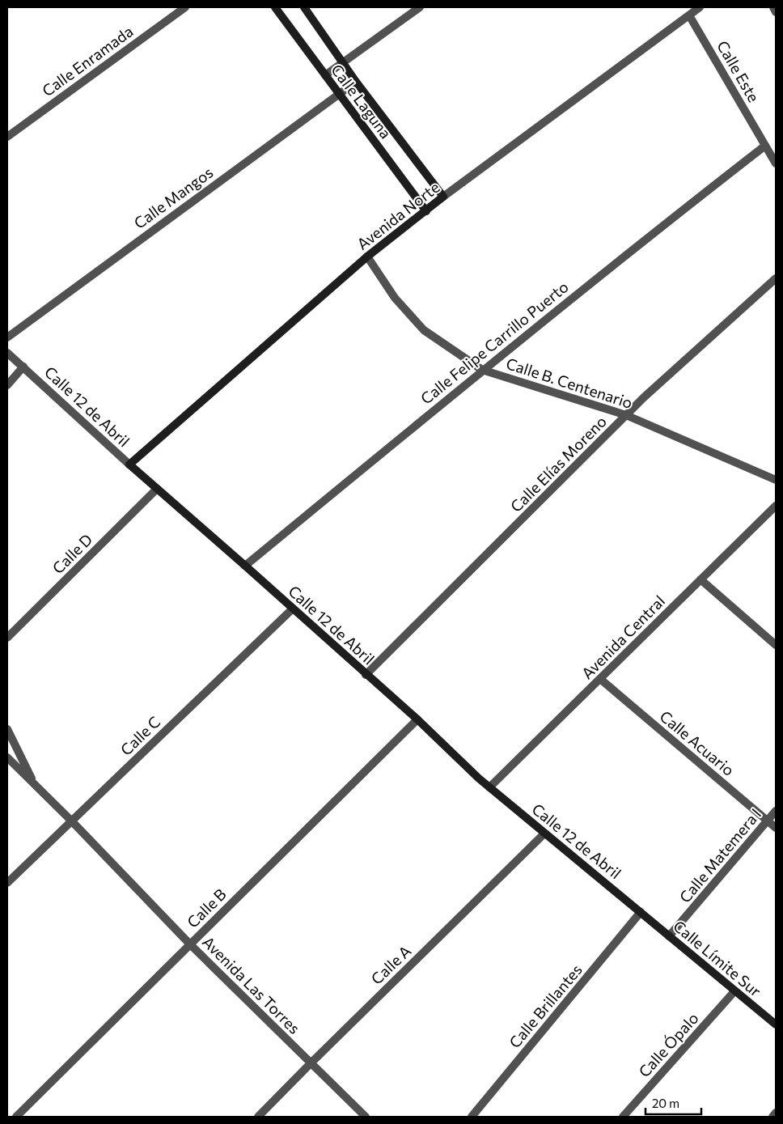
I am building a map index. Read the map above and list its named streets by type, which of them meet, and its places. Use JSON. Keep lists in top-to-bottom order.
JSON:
{
  "streets": {
    "street": [
      "Calle Enramada",
      "Calle Este",
      "Calle Laguna",
      "Calle Mangos",
      "Avenida Norte",
      "Calle Felipe Carrillo Puerto",
      "Calle B. Centenario",
      "Calle 12 de Abril",
      "Calle Elías Moreno",
      "Calle D",
      "Avenida Central",
      "Calle C",
      "Calle Acuario",
      "Calle Matemera I",
      "Calle B",
      "Calle Límite Sur",
      "Calle A",
      "Avenida Las Torres",
      "Calle Brillantes",
      "Calle Ópalo"
    ]
  },
  "crossings": [
    ["Calle Este", "Avenida Norte"],
    ["Calle Este", "Calle Felipe Carrillo Puerto"],
    ["Calle Laguna", "Calle Mangos"],
    ["Calle Laguna", "Avenida Norte"],
    ["Avenida Norte", "Calle B. Centenario"],
    ["Avenida Norte", "Calle 12 de Abril"],
    ["Calle Felipe Carrillo Puerto", "Calle B. Centenario"],
    ["Calle Felipe Carrillo Puerto", "Calle 12 de Abril"],
    ["Calle B. Centenario", "Calle Elías Moreno"],
    ["Calle 12 de Abril", "Calle Elías Moreno"],
    ["Calle 12 de Abril", "Calle D"],
    ["Calle 12 de Abril", "Avenida Central"],
    ["Calle 12 de Abril", "Calle C"],
    ["Calle 12 de Abril", "Calle B"],
    ["Calle 12 de Abril", "Calle Límite Sur"],
    ["Calle 12 de Abril", "Calle A"],
    ["Calle 12 de Abril", "Calle Brillantes"],
    ["Avenida Central", "Calle Acuario"],
    ["Calle C", "Avenida Las Torres"],
    ["Calle Acuario", "Calle Matemera I"],
    ["Calle Matemera I", "Calle Límite Sur"],
    ["Calle B", "Avenida Las Torres"],
    ["Calle Límite Sur", "Calle Brillantes"],
    ["Calle Límite Sur", "Calle Ópalo"],
    ["Calle A", "Avenida Las Torres"]
  ],
  "scale_bar": "20 m"
}
